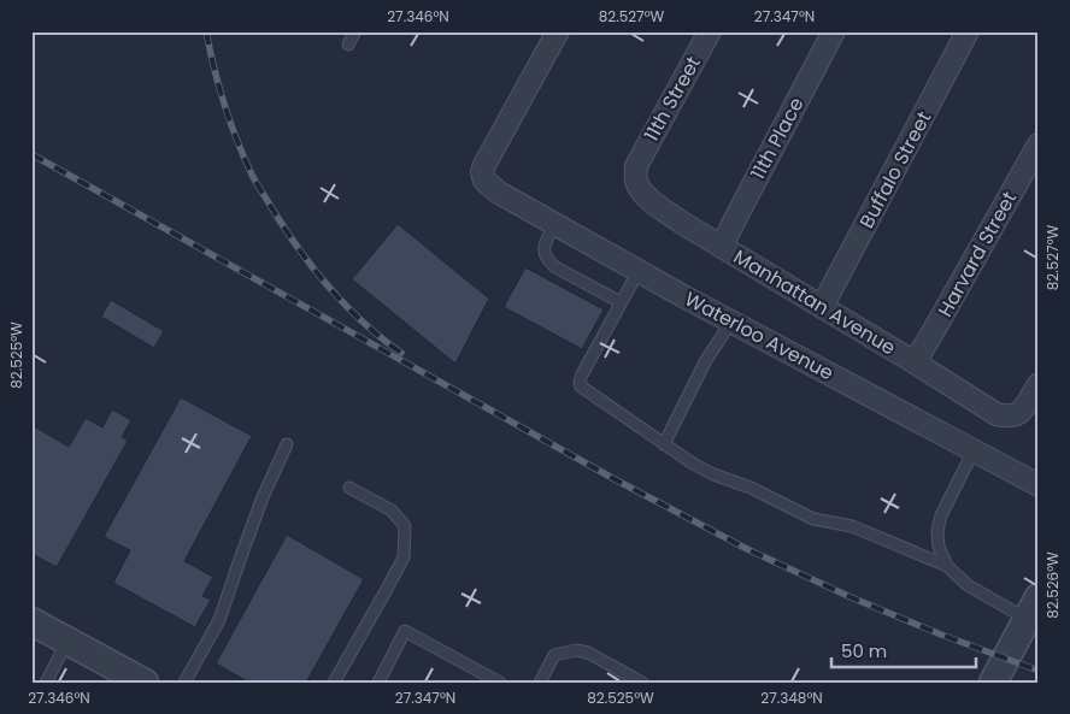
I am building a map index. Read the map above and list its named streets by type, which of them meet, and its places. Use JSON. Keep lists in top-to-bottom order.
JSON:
{
  "streets": {
    "street": [
      "11th Street",
      "11th Place",
      "Buffalo Street",
      "Harvard Street",
      "Manhattan Avenue",
      "Waterloo Avenue"
    ]
  },
  "crossings": [
    ["11th Street", "Manhattan Avenue"],
    ["11th Place", "Manhattan Avenue"],
    ["Buffalo Street", "Manhattan Avenue"],
    ["Harvard Street", "Manhattan Avenue"]
  ],
  "scale_bar": "50 m",
  "coordinates": [
    "27.346°N",
    "82.527°W",
    "27.347°N",
    "82.525°W",
    "82.526°W",
    "27.348°N"
  ]
}
